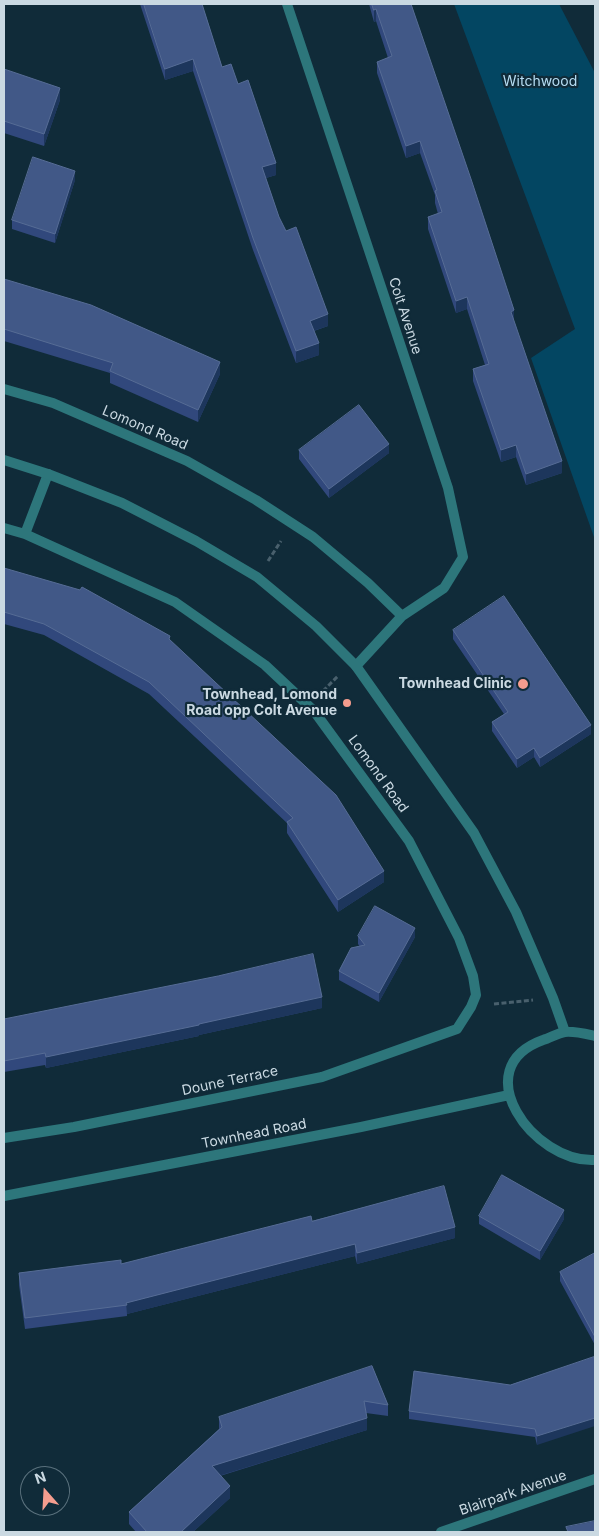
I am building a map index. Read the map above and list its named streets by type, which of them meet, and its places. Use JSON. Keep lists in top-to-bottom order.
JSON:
{
  "streets": {
    "street": [
      "Colt Avenue",
      "Lomond Road",
      "Doune Terrace",
      "Townhead Road",
      "Blairpark Avenue"
    ]
  },
  "crossings": [
    ["Colt Avenue", "Lomond Road"],
    ["Lomond Road", "Doune Terrace"]
  ],
  "parks": ["Witchwood"],
  "places": ["Townhead Clinic", "Townhead, Lomond Road opp Colt Avenue"],
  "north": "top"
}
